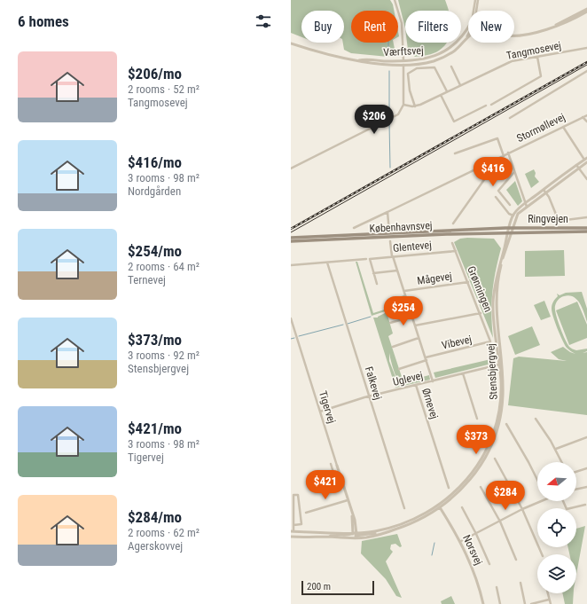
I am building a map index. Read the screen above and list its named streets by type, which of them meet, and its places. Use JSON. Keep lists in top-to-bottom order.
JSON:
{
  "streets": {
    "main road": ["Ringvejen", "Københavnsvej"],
    "street": [
      "Tangmosevej",
      "Værftsvej",
      "Stormøllevej",
      "Glentevej",
      "Mågevej",
      "Grønningen",
      "Vibevej",
      "Stensbjergvej",
      "Uglevej",
      "Falkevej",
      "Ørnevej",
      "Tigervej",
      "Norsvej"
    ]
  },
  "crossings": [
    ["Ringvejen", "Københavnsvej"],
    ["Ringvejen", "Stensbjergvej"],
    ["Københavnsvej", "Stensbjergvej"],
    ["Glentevej", "Grønningen"],
    ["Mågevej", "Grønningen"],
    ["Grønningen", "Vibevej"],
    ["Stensbjergvej", "Uglevej"],
    ["Stensbjergvej", "Tigervej"],
    ["Stensbjergvej", "Norsvej"],
    ["Uglevej", "Falkevej"],
    ["Uglevej", "Ørnevej"],
    ["Uglevej", "Tigervej"]
  ],
  "scale_bar": "200 m",
  "north": "left",
  "page": {
    "heading": "6 homes",
    "chip": [
      "Buy",
      "Rent",
      "Filters",
      "New"
    ],
    "list": [
      {
        "name": "$206/mo",
        "note": "2 rooms · 52 m² · Tangmosevej"
      },
      {
        "name": "$416/mo",
        "note": "3 rooms · 98 m² · Nordgården"
      },
      {
        "name": "$254/mo",
        "note": "2 rooms · 64 m² · Ternevej"
      },
      {
        "name": "$373/mo",
        "note": "3 rooms · 92 m² · Stensbjergvej"
      },
      {
        "name": "$421/mo",
        "note": "3 rooms · 98 m² · Tigervej"
      },
      {
        "name": "$284/mo",
        "note": "2 rooms · 62 m² · Agerskovvej"
      }
    ],
    "price": [
      "$206",
      "$416",
      "$254",
      "$373",
      "$421",
      "$284"
    ],
    "scale": "200 m"
  }
}
